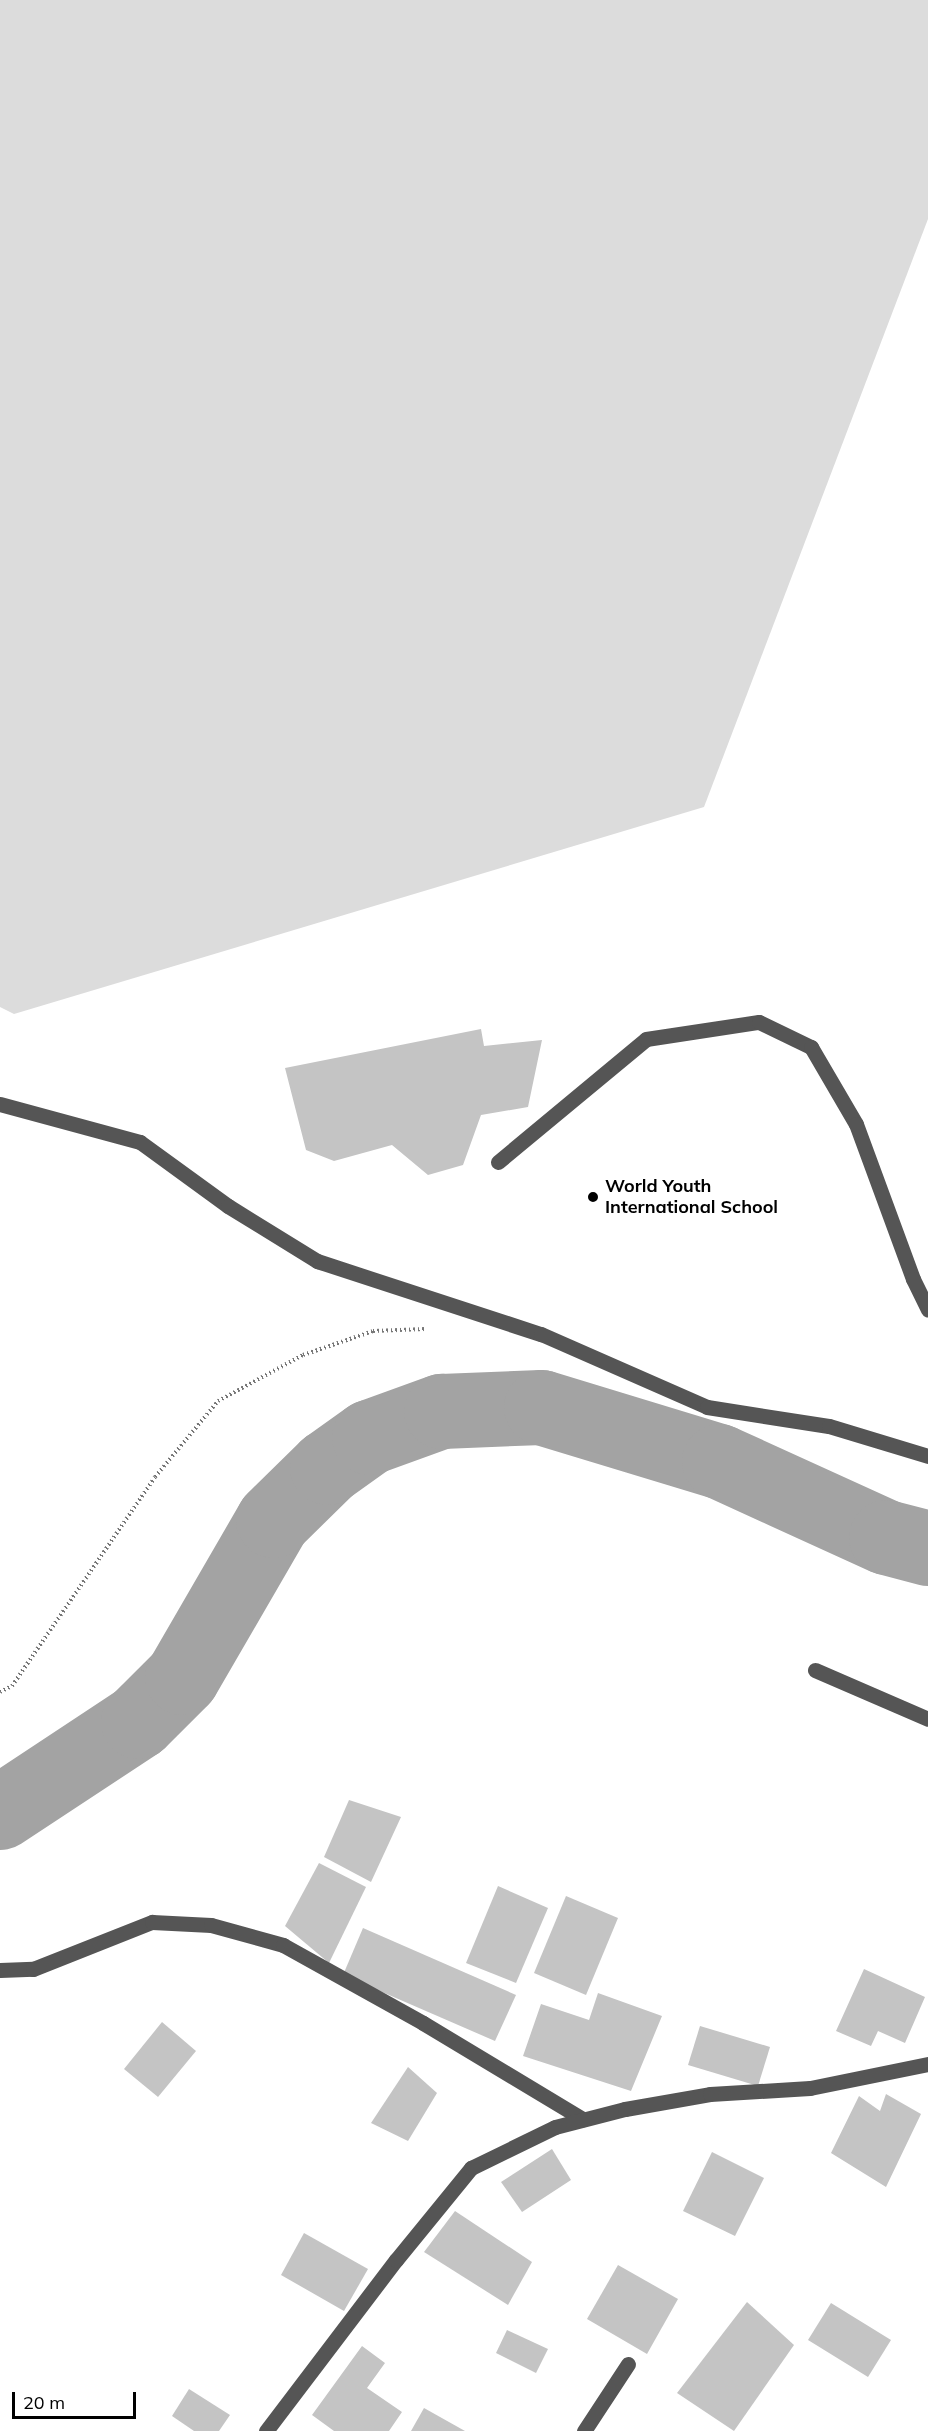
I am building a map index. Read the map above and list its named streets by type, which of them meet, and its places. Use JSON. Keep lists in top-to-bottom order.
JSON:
{
  "places": ["World Youth International School"],
  "scale_bar": "20 m"
}
